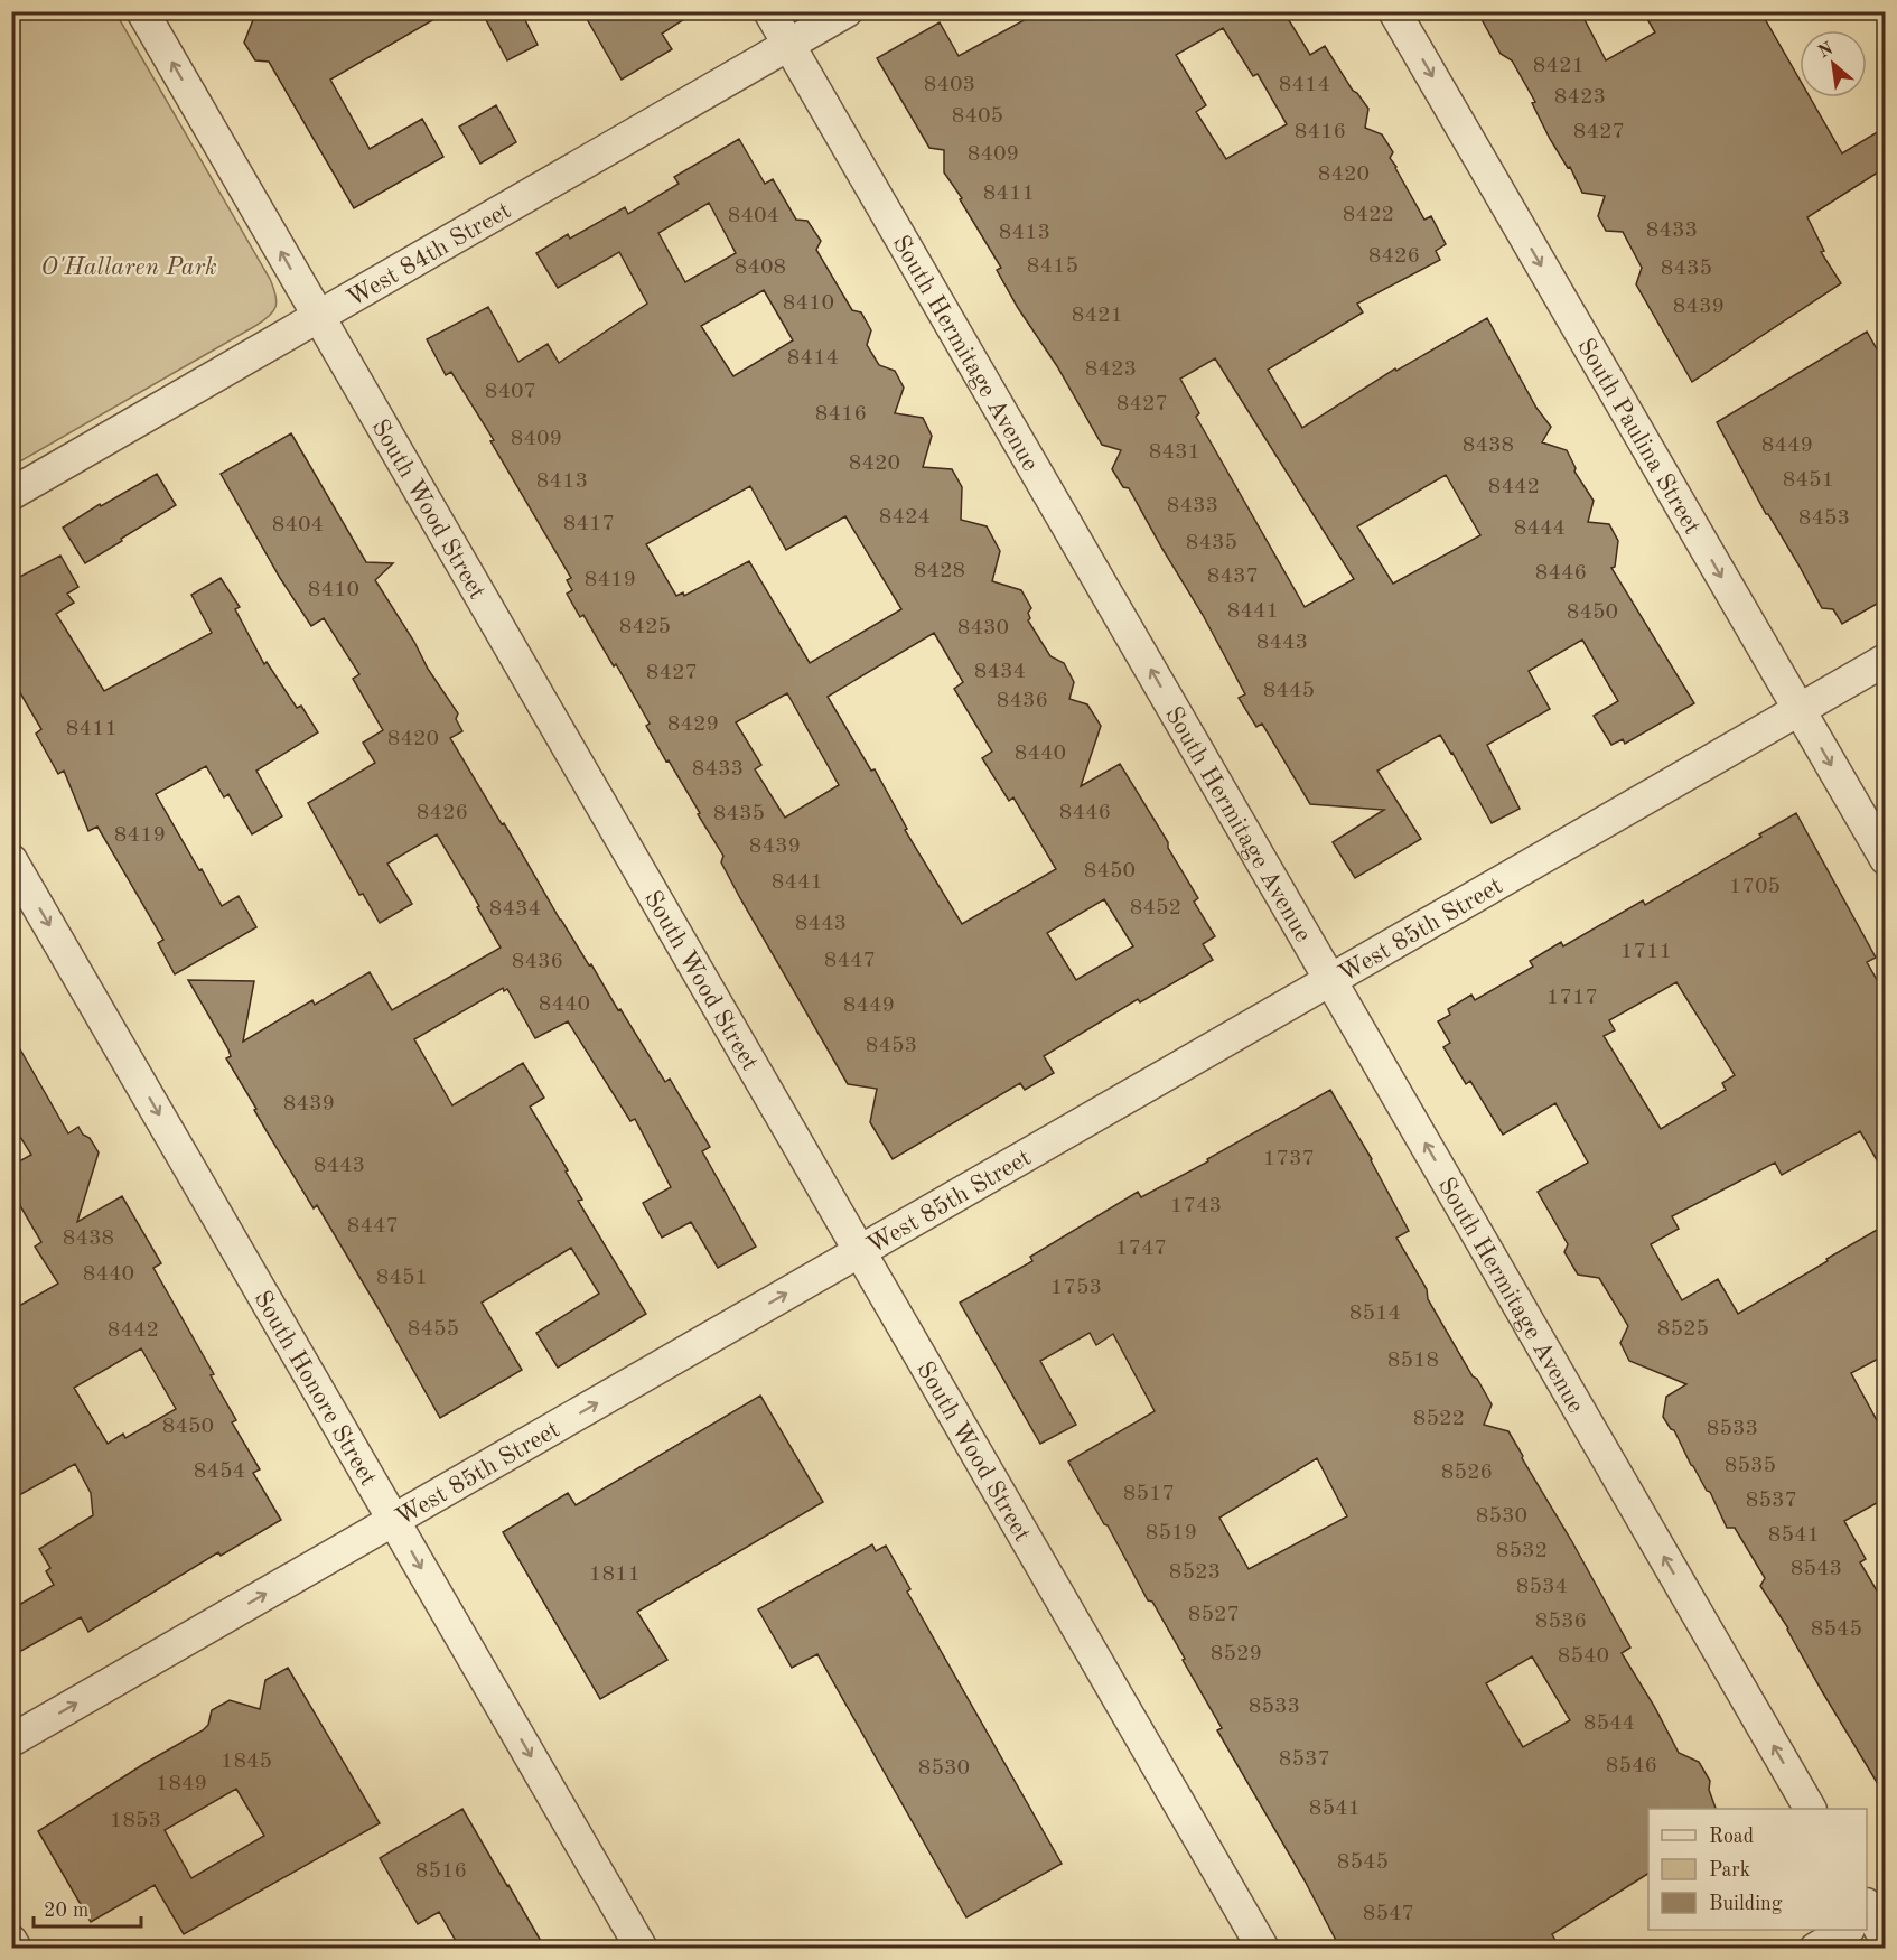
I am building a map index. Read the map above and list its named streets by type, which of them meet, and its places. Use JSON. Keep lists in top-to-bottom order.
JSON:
{
  "streets": {
    "street": [
      "West 84th Street",
      "South Hermitage Avenue",
      "South Paulina Street",
      "South Wood Street",
      "West 85th Street",
      "South Honore Street"
    ]
  },
  "crossings": [
    ["West 84th Street", "South Hermitage Avenue"],
    ["West 84th Street", "South Wood Street"],
    ["South Hermitage Avenue", "West 85th Street"],
    ["South Paulina Street", "West 85th Street"],
    ["South Wood Street", "West 85th Street"],
    ["West 85th Street", "South Honore Street"]
  ],
  "one_way": [
    "South Hermitage Avenue",
    "South Paulina Street",
    "West 85th Street",
    "South Honore Street"
  ],
  "parks": ["O'Hallaren Park"],
  "house_numbers": [
    "8421",
    "8403",
    "8414",
    "8423",
    "8405",
    "8416",
    "8427",
    "8409",
    "8420",
    "8411",
    "8422",
    "8404",
    "8433",
    "8413",
    "8426",
    "8415",
    "8408",
    "8435",
    "8410",
    "8439",
    "8421",
    "8414",
    "8423",
    "8407",
    "8427",
    "8416",
    "8409",
    "8438",
    "8449",
    "8431",
    "8420",
    "8451",
    "8413",
    "8442",
    "8433",
    "8424",
    "8453",
    "8417",
    "8404",
    "8444",
    "8435",
    "8428",
    "8446",
    "8437",
    "8419",
    "8410",
    "8441",
    "8450",
    "8425",
    "8430",
    "8443",
    "8434",
    "8427",
    "8445",
    "8436",
    "8429",
    "8411",
    "8420",
    "8440",
    "8433",
    "8426",
    "8446",
    "8435",
    "8419",
    "8439",
    "8450",
    "8441",
    "1705",
    "8452",
    "8434",
    "8443",
    "1711",
    "8447",
    "8436",
    "1717",
    "8440",
    "8449",
    "8453",
    "8439",
    "1737",
    "8443",
    "1743",
    "8447",
    "8438",
    "1747",
    "8440",
    "8451",
    "1753",
    "8514",
    "8455",
    "8525",
    "8442",
    "8518",
    "8522",
    "8450",
    "8533",
    "8535",
    "8454",
    "8526",
    "8517",
    "8537",
    "8530",
    "8519",
    "8541",
    "8532",
    "8543",
    "8523",
    "1811",
    "8534",
    "8527",
    "8536",
    "8545",
    "8529",
    "8540",
    "8533",
    "8544",
    "8537",
    "1845",
    "8546",
    "8530",
    "1849",
    "8541",
    "1853",
    "8545",
    "8516",
    "8547"
  ],
  "legend": ["Road", "Park", "Building"],
  "scale_bar": "20 m",
  "north": "top left"
}
